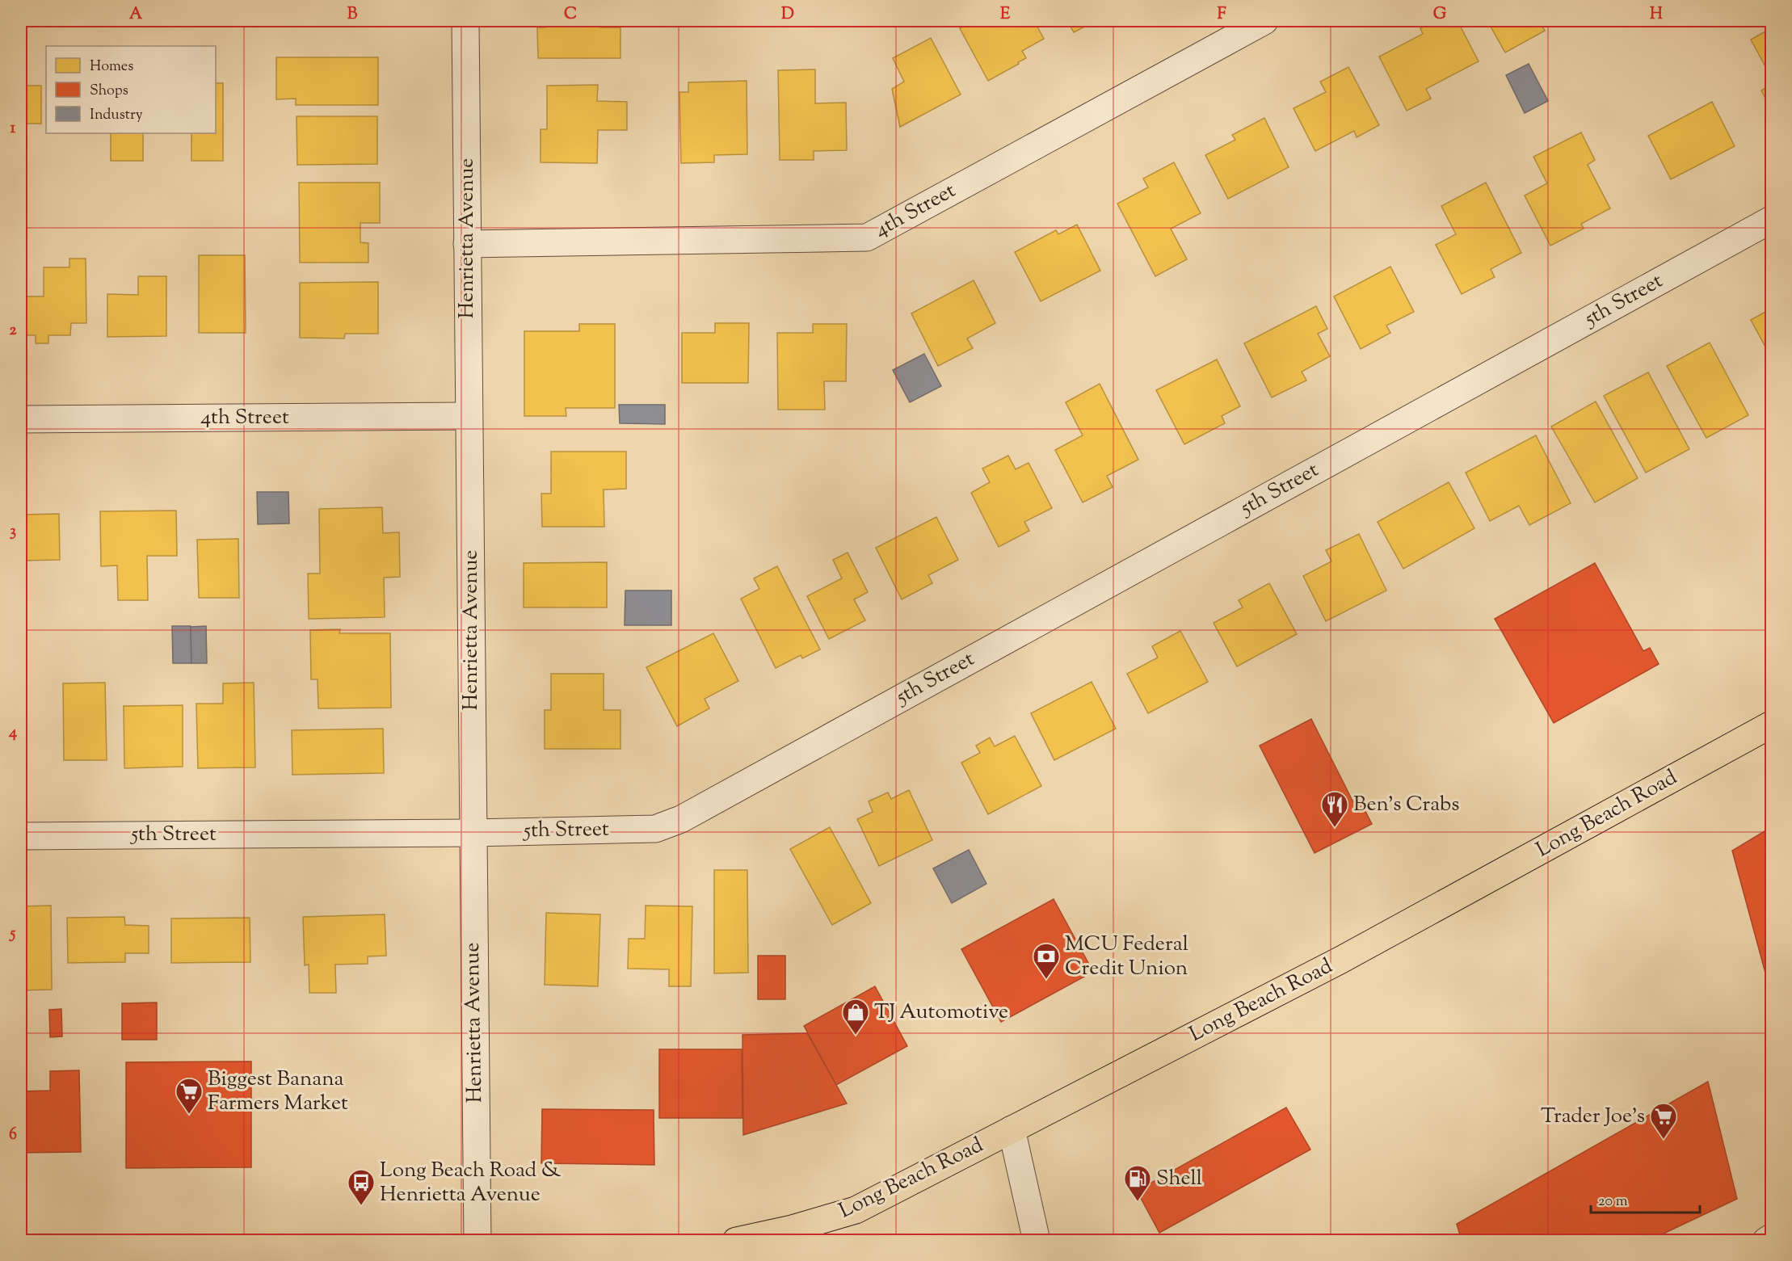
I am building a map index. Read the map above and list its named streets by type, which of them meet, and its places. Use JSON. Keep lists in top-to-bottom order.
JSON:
{
  "streets": {
    "main road": ["Long Beach Road"],
    "street": ["4th Street", "Henrietta Avenue", "5th Street"]
  },
  "crossings": [
    ["4th Street", "Henrietta Avenue"],
    ["Henrietta Avenue", "5th Street"]
  ],
  "places": {
    "restaurant": ["Ben's Crabs"],
    "bank": ["MCU Federal Credit Union"],
    "shop": ["TJ Automotive"],
    "supermarket": ["Biggest Banana Farmers Market", "Trader Joe's"],
    "fuel station": ["Shell"],
    "bus stop": ["Long Beach Road & Henrietta Avenue"]
  },
  "legend": ["Homes", "Shops", "Industry"],
  "scale_bar": "20 m",
  "grid": {
    "columns": [
      "A",
      "B",
      "C",
      "D",
      "E",
      "F",
      "G",
      "H"
    ],
    "rows": [
      "1",
      "2",
      "3",
      "4",
      "5",
      "6"
    ]
  }
}
